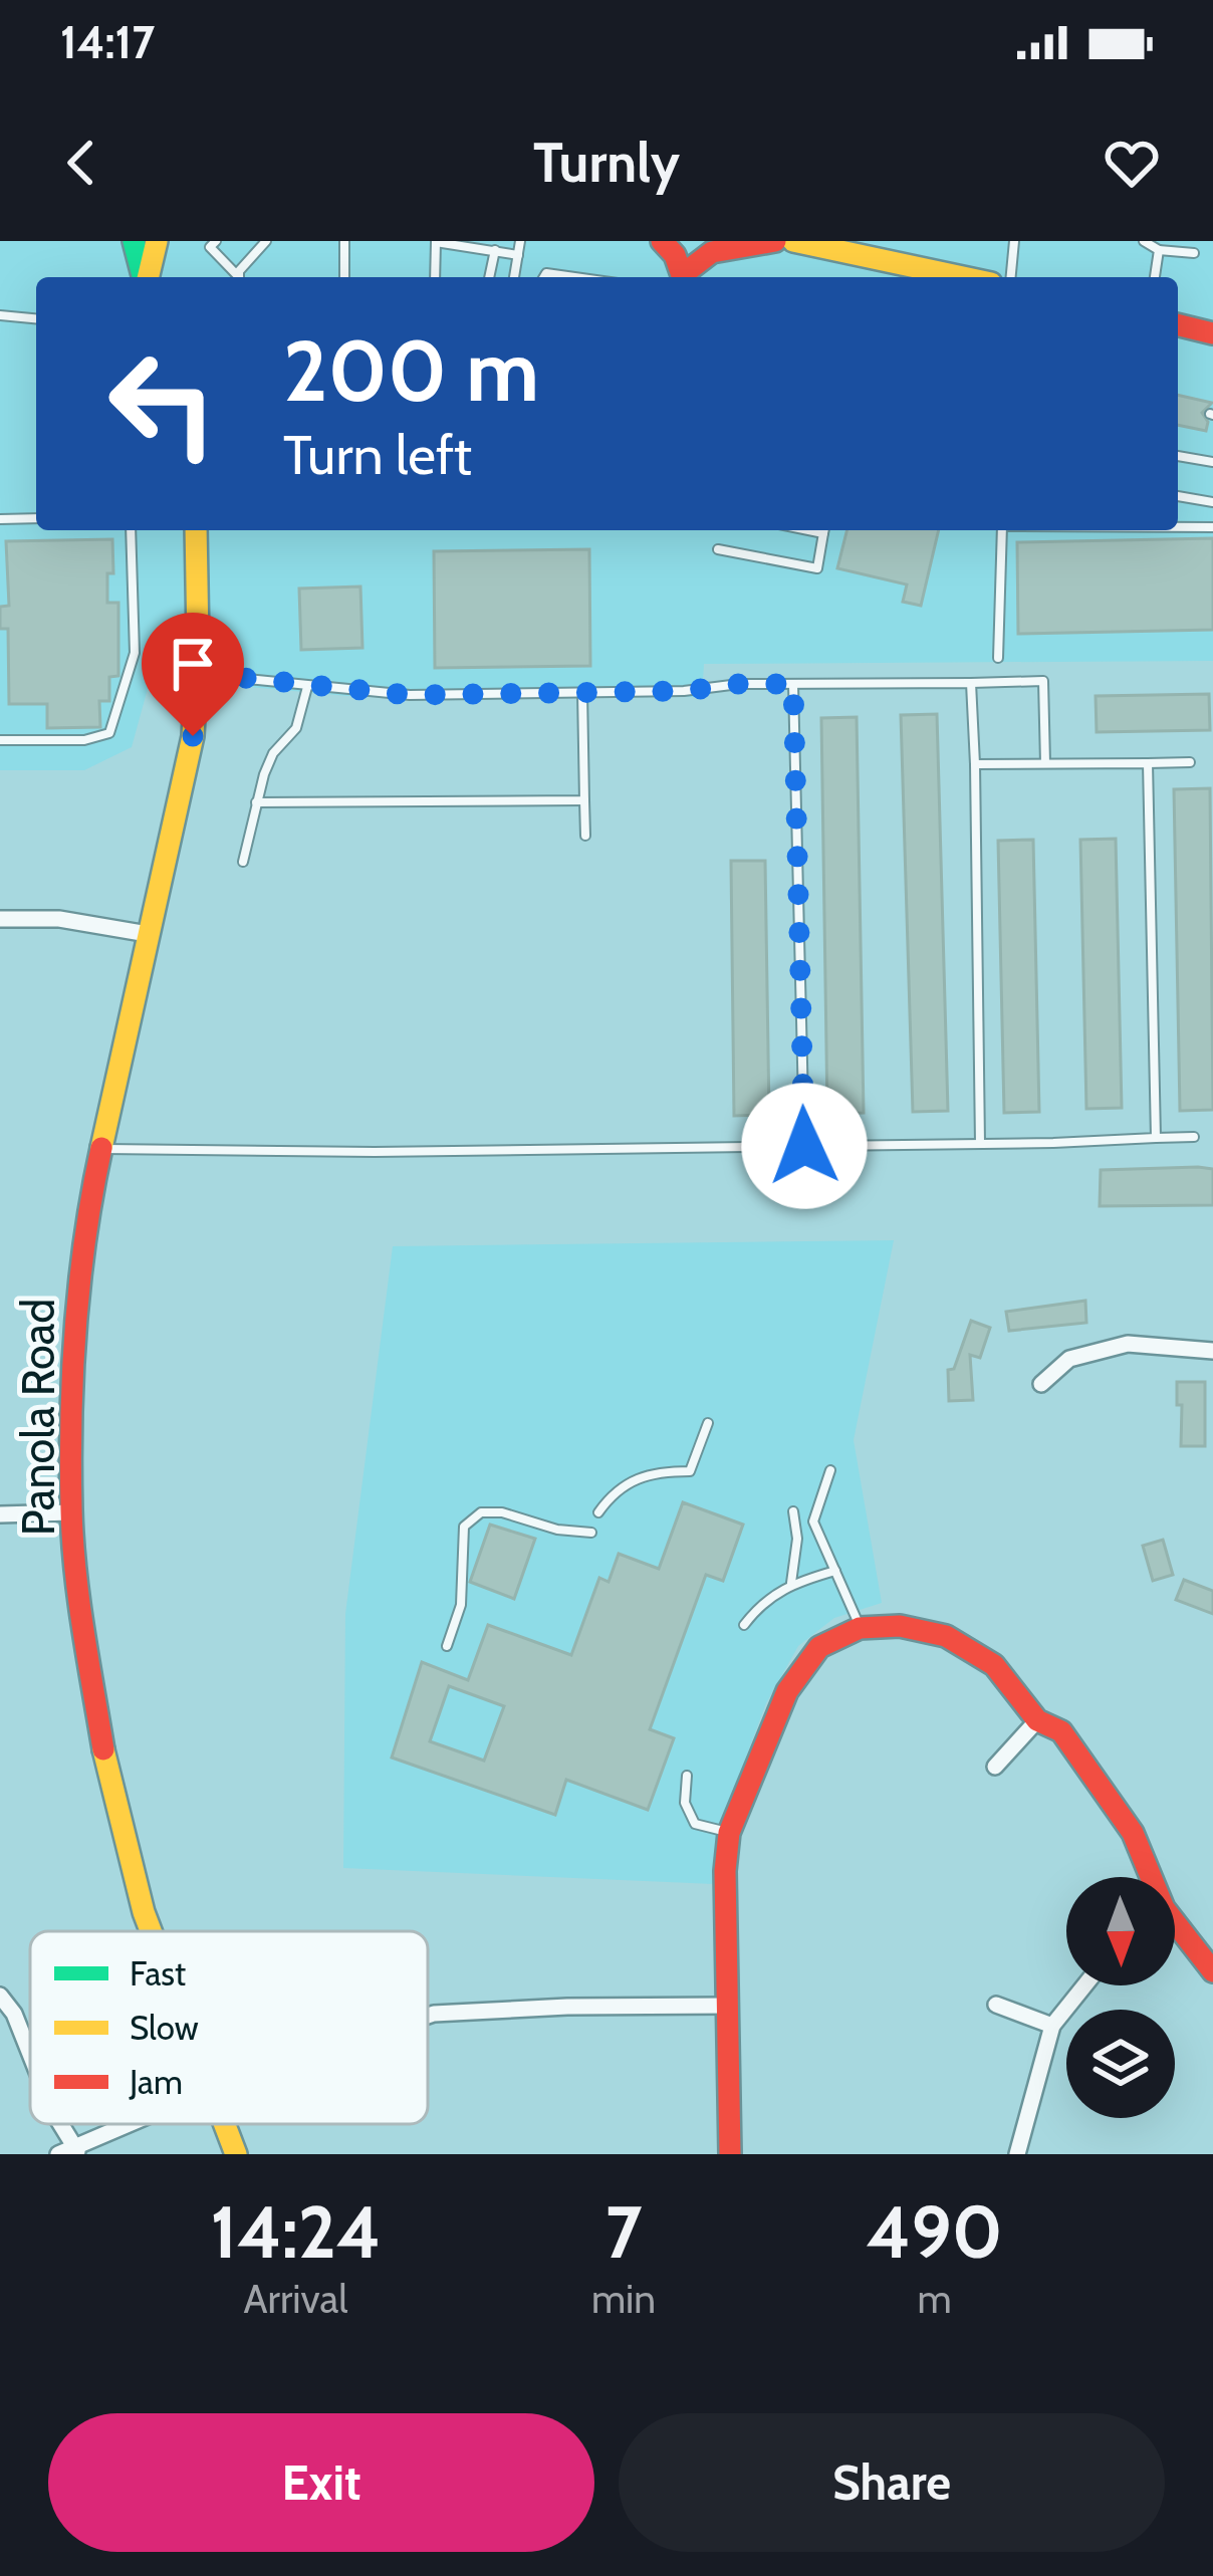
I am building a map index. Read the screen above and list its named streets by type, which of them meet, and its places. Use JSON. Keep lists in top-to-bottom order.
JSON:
{
  "streets": {
    "main road": ["Panola Road"]
  },
  "legend": ["Fast", "Slow", "Jam"],
  "north": "bottom",
  "page": {
    "status": "14:17",
    "header": "Turnly",
    "turn": ["200 m", "Turn left"],
    "eta": [
      "14:24",
      "Arrival",
      "7",
      "min",
      "490",
      "m"
    ],
    "buttons": ["Exit", "Share"]
  }
}
